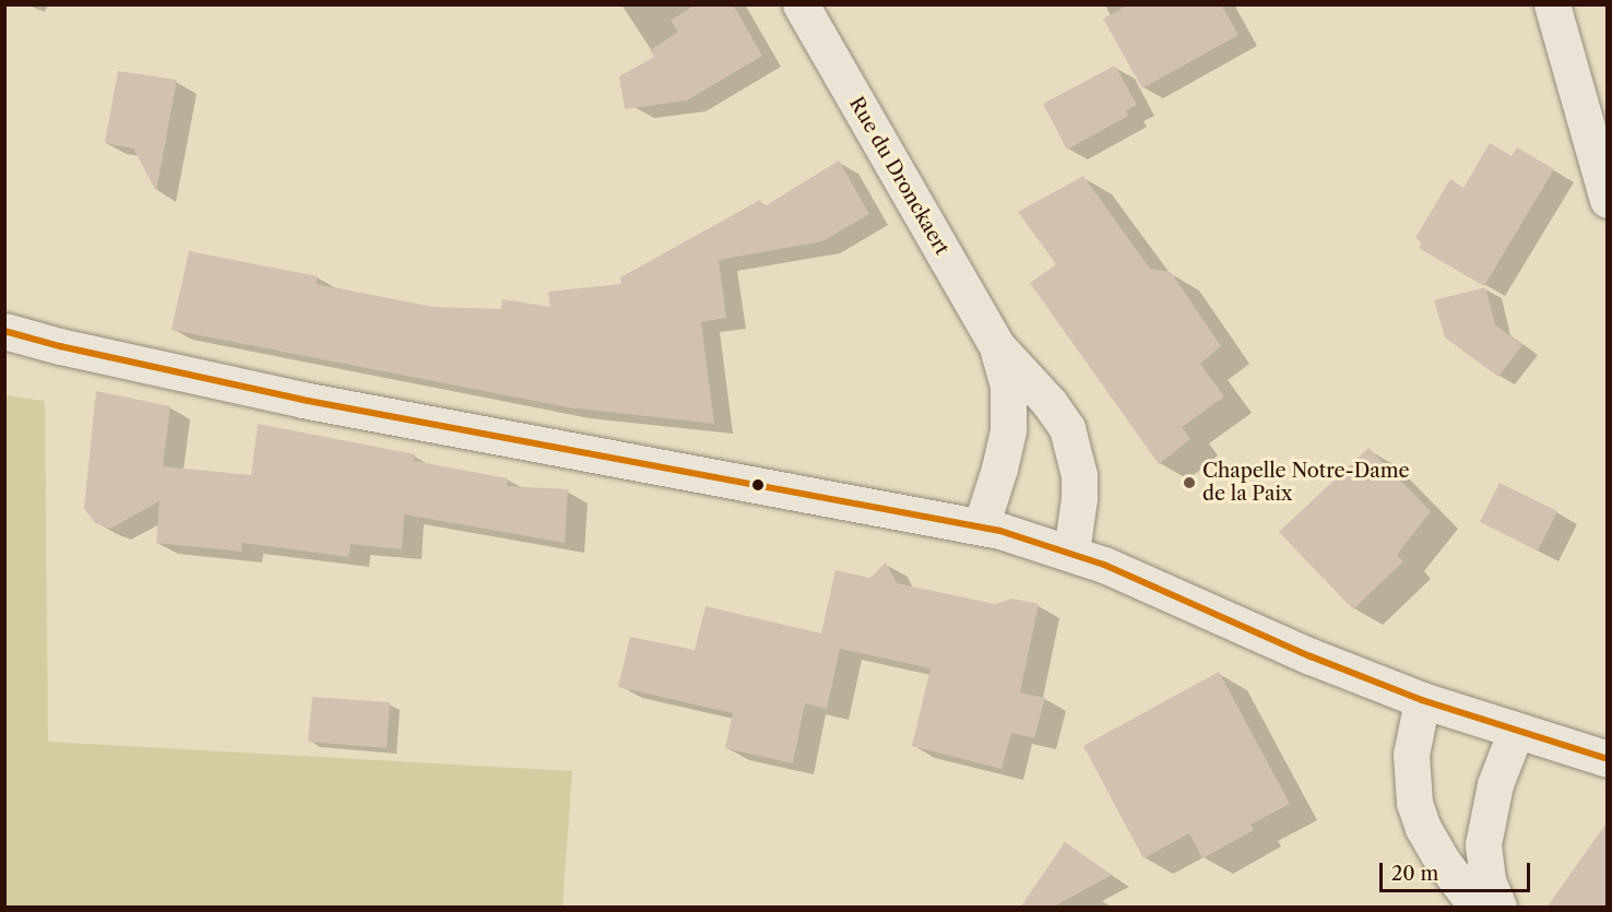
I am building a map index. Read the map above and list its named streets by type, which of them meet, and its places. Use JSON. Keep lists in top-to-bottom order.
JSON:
{
  "streets": {
    "main road": ["Rue du Dronckaert"]
  },
  "places": ["Chapelle Notre-Dame de la Paix"],
  "scale_bar": "20 m"
}
